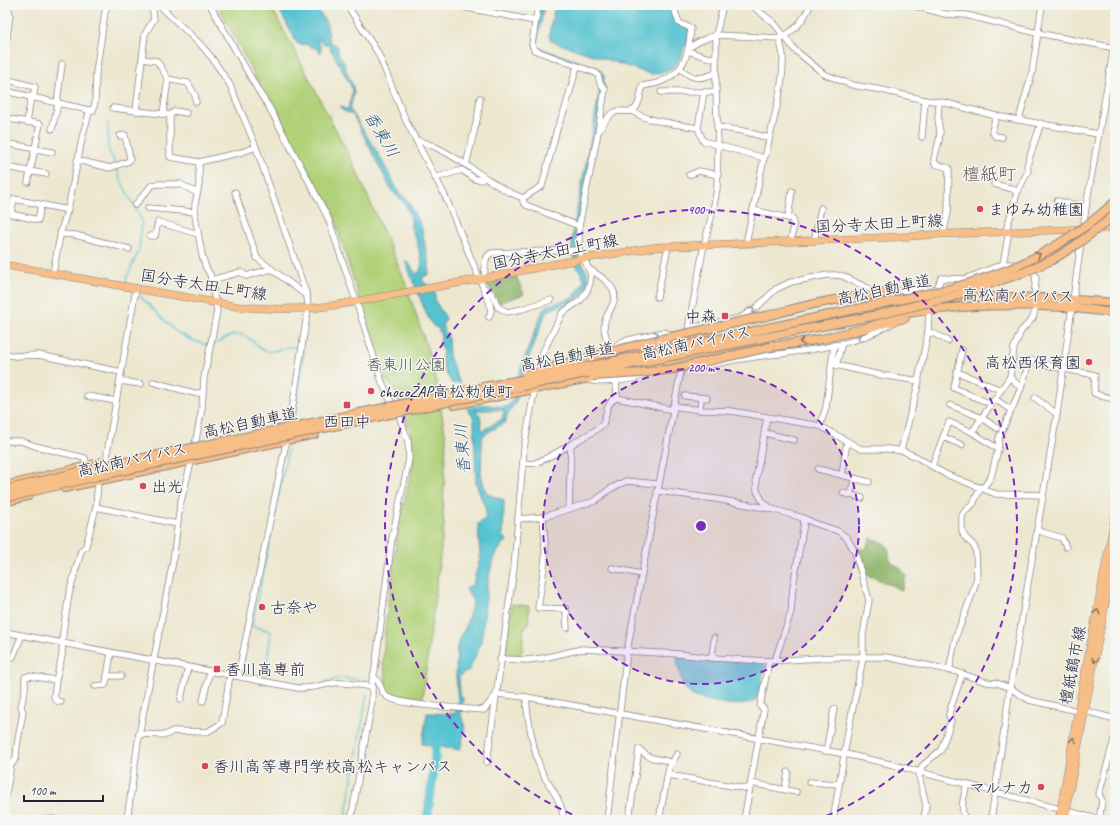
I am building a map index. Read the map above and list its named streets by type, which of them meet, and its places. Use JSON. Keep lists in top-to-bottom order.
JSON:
{
  "streets": {
    "highway": ["高松自動車道", "高松南バイパス"],
    "main road": ["国分寺太田上町線", "檀紙鶴市線"]
  },
  "districts": ["檀紙町"],
  "water": ["香東川"],
  "parks": ["香東川公園"],
  "places": {
    "other": [
      "まゆみ幼稚園",
      "高松西保育園",
      "chocoZAP高松勅使町",
      "出光",
      "古奈や",
      "香川高等専門学校高松キャンパス",
      "マルナカ"
    ],
    "transit": ["中森", "西田中", "香川高専前"]
  },
  "scale_bar": "100 m",
  "rings": ["400 m", "200 m"]
}
